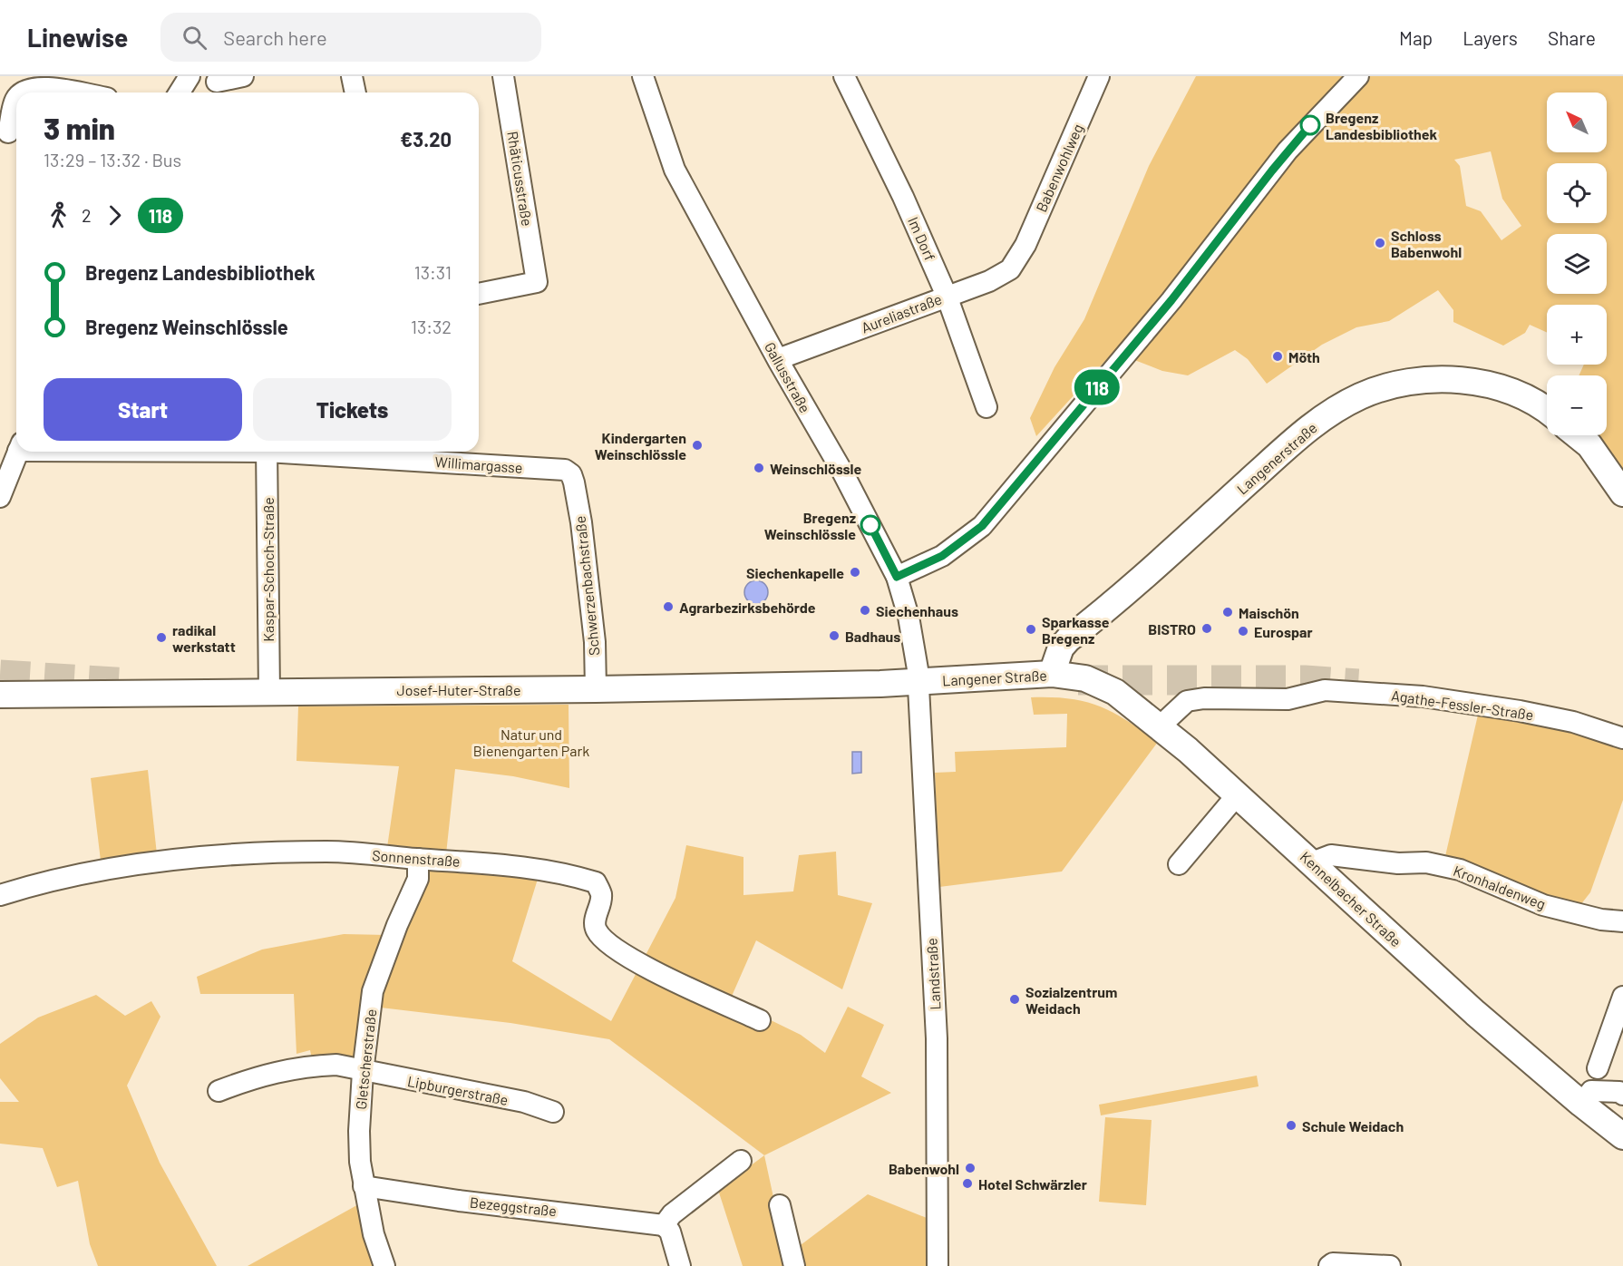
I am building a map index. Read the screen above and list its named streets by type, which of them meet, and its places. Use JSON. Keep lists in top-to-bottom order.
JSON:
{
  "streets": {
    "main road": [
      "Langenerstraße",
      "Langener Straße",
      "Josef-Huter-Straße",
      "Kennelbacher Straße"
    ],
    "street": [
      "Babenwohlweg",
      "Rhäticusstraße",
      "Im Dorf",
      "Aureliastraße",
      "Gallusstraße",
      "Willimargasse",
      "Kaspar-Schoch-Straße",
      "Schwerzenbachstraße",
      "Agathe-Fessler-Straße",
      "Sonnenstraße",
      "Kronhaldenweg",
      "Landstraße",
      "Gletscherstraße",
      "Lipburgerstraße",
      "Bezeggstraße"
    ]
  },
  "crossings": [
    ["Babenwohlweg", "Aureliastraße"],
    ["Im Dorf", "Aureliastraße"],
    ["Aureliastraße", "Gallusstraße"],
    ["Gallusstraße", "Langener Straße"],
    ["Gallusstraße", "Josef-Huter-Straße"],
    ["Gallusstraße", "Landstraße"],
    ["Langenerstraße", "Langener Straße"],
    ["Langenerstraße", "Kennelbacher Straße"],
    ["Willimargasse", "Schwerzenbachstraße"],
    ["Kaspar-Schoch-Straße", "Josef-Huter-Straße"],
    ["Schwerzenbachstraße", "Josef-Huter-Straße"],
    ["Langener Straße", "Josef-Huter-Straße"],
    ["Langener Straße", "Kennelbacher Straße"],
    ["Langener Straße", "Landstraße"],
    ["Josef-Huter-Straße", "Landstraße"],
    ["Agathe-Fessler-Straße", "Kennelbacher Straße"],
    ["Sonnenstraße", "Gletscherstraße"],
    ["Kronhaldenweg", "Kennelbacher Straße"],
    ["Gletscherstraße", "Lipburgerstraße"],
    ["Gletscherstraße", "Bezeggstraße"]
  ],
  "parks": ["Natur und Bienengarten Park"],
  "places": [
    "Bregenz Landesbibliothek",
    "Schloss Babenwohl",
    "Möth",
    "Kindergarten Weinschlössle",
    "Weinschlössle",
    "Bregenz Weinschlössle",
    "Siechenkapelle",
    "Agrarbezirksbehörde",
    "Siechenhaus",
    "Maischön",
    "BISTRO",
    "Sparkasse Bregenz",
    "Eurospar",
    "Badhaus",
    "radikal werkstatt",
    "Sozialzentrum Weidach",
    "Schule Weidach",
    "Babenwohl",
    "Hotel Schwärzler"
  ],
  "lines": ["bus line 118"],
  "north": "top left",
  "page": {
    "header": "Linewise",
    "search": "Search here",
    "nav": ["Map", "Layers", "Share"],
    "on_map": "118",
    "map_buttons": ["+", "−"],
    "heading": ["3 min", "13:29 – 13:32 · Bus", "€3.20"],
    "legs": ["2", "118"],
    "list": [
      {
        "name": "Bregenz Landesbibliothek",
        "value": "13:31"
      },
      {
        "name": "Bregenz Weinschlössle",
        "value": "13:32"
      }
    ],
    "buttons": ["Start", "Tickets"]
  }
}
